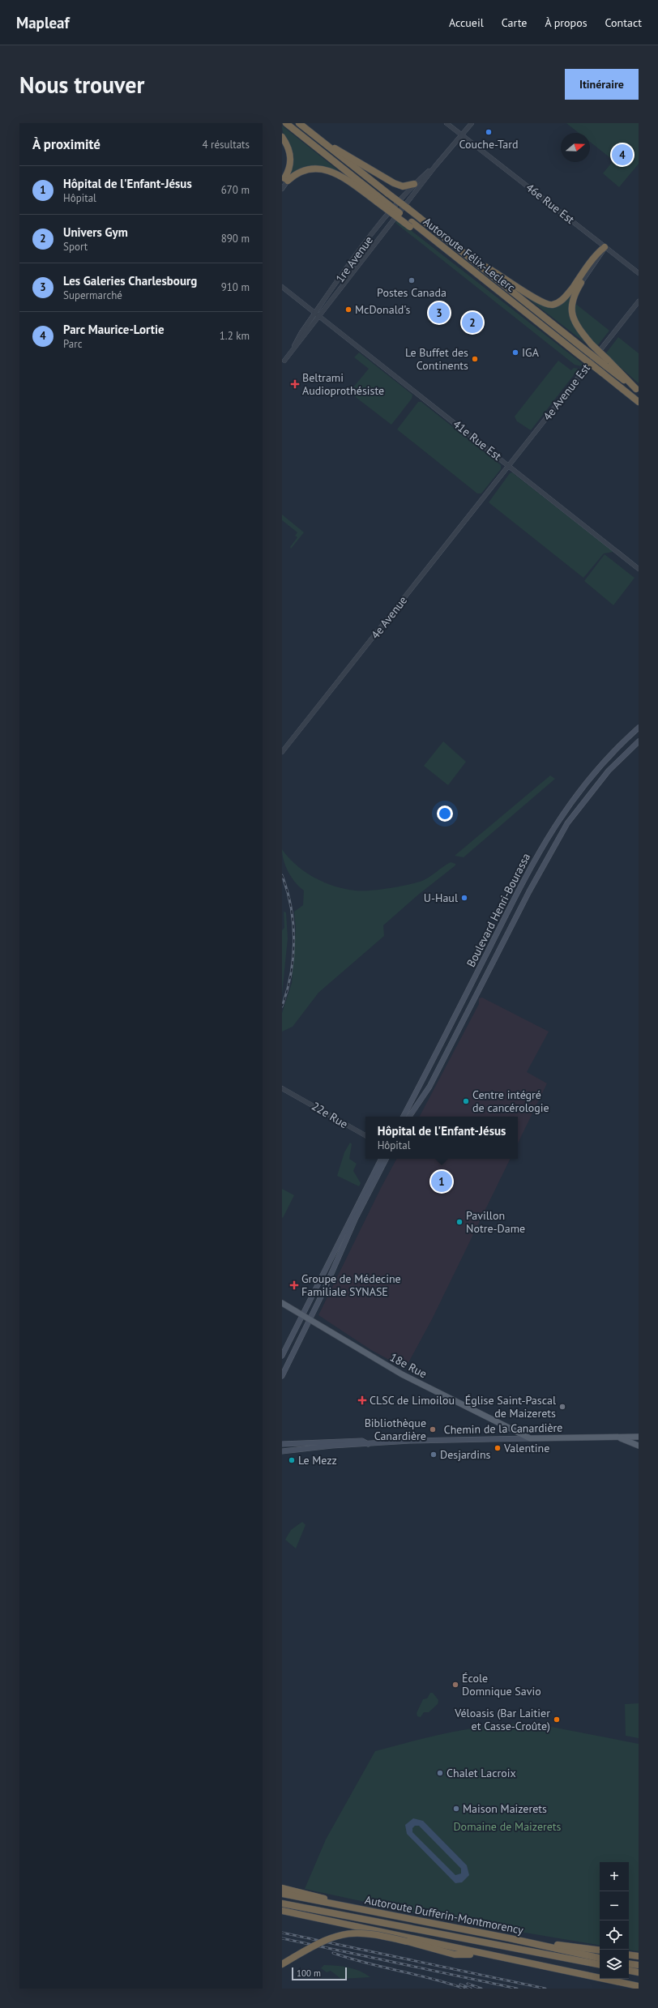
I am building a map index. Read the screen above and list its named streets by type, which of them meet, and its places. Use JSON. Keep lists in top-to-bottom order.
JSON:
{
  "streets": {
    "highway": ["Autoroute Félix-Leclerc", "Autoroute Dufferin-Montmorency"],
    "main road": ["Boulevard Henri-Bourassa", "18e Rue", "Chemin de la Canardière"],
    "street": [
      "46e Rue Est",
      "1re Avenue",
      "4e Avenue Est",
      "41e Rue Est",
      "4e Avenue",
      "22e Rue"
    ]
  },
  "crossings": [
    ["46e Rue Est", "1re Avenue"],
    ["1re Avenue", "41e Rue Est"],
    ["4e Avenue Est", "41e Rue Est"],
    ["4e Avenue Est", "4e Avenue"],
    ["18e Rue", "Chemin de la Canardière"]
  ],
  "parks": ["Domaine de Maizerets"],
  "places": {
    "other": [
      "Couche-Tard",
      "Postes Canada",
      "McDonald's",
      "IGA",
      "Le Buffet des Continents",
      "U-Haul",
      "Centre intégré de cancérologie",
      "Pavillon Notre-Dame",
      "Église Saint-Pascal de Maizerets",
      "Bibliothèque Canardière",
      "Valentine",
      "Desjardins",
      "Le Mezz",
      "École Domnique Savio",
      "Véloasis (Bar Laitier et Casse-Croûte)",
      "Chalet Lacroix",
      "Maison Maizerets"
    ],
    "health": ["Beltrami Audioprothésiste", "Groupe de Médecine Familiale SYNASE", "CLSC de Limoilou"]
  },
  "scale_bar": "100 m",
  "north": "right",
  "page": {
    "header": "Mapleaf",
    "nav": [
      "Accueil",
      "Carte",
      "À propos",
      "Contact"
    ],
    "buttons": "Itinéraire",
    "title": "Nous trouver",
    "heading": ["À proximité", "4 résultats"],
    "pins": [
      "4",
      "3",
      "2",
      "1"
    ],
    "list": [
      {
        "mark": "1",
        "name": "Hôpital de l'Enfant-Jésus",
        "note": "Hôpital",
        "value": "670 m"
      },
      {
        "mark": "2",
        "name": "Univers Gym",
        "note": "Sport",
        "value": "890 m"
      },
      {
        "mark": "3",
        "name": "Les Galeries Charlesbourg",
        "note": "Supermarché",
        "value": "910 m"
      },
      {
        "mark": "4",
        "name": "Parc Maurice-Lortie",
        "note": "Parc",
        "value": "1.2 km"
      }
    ],
    "popup": ["Hôpital de l'Enfant-Jésus", "Hôpital"],
    "map_buttons": ["+", "−"],
    "scale": "100 m"
  }
}
